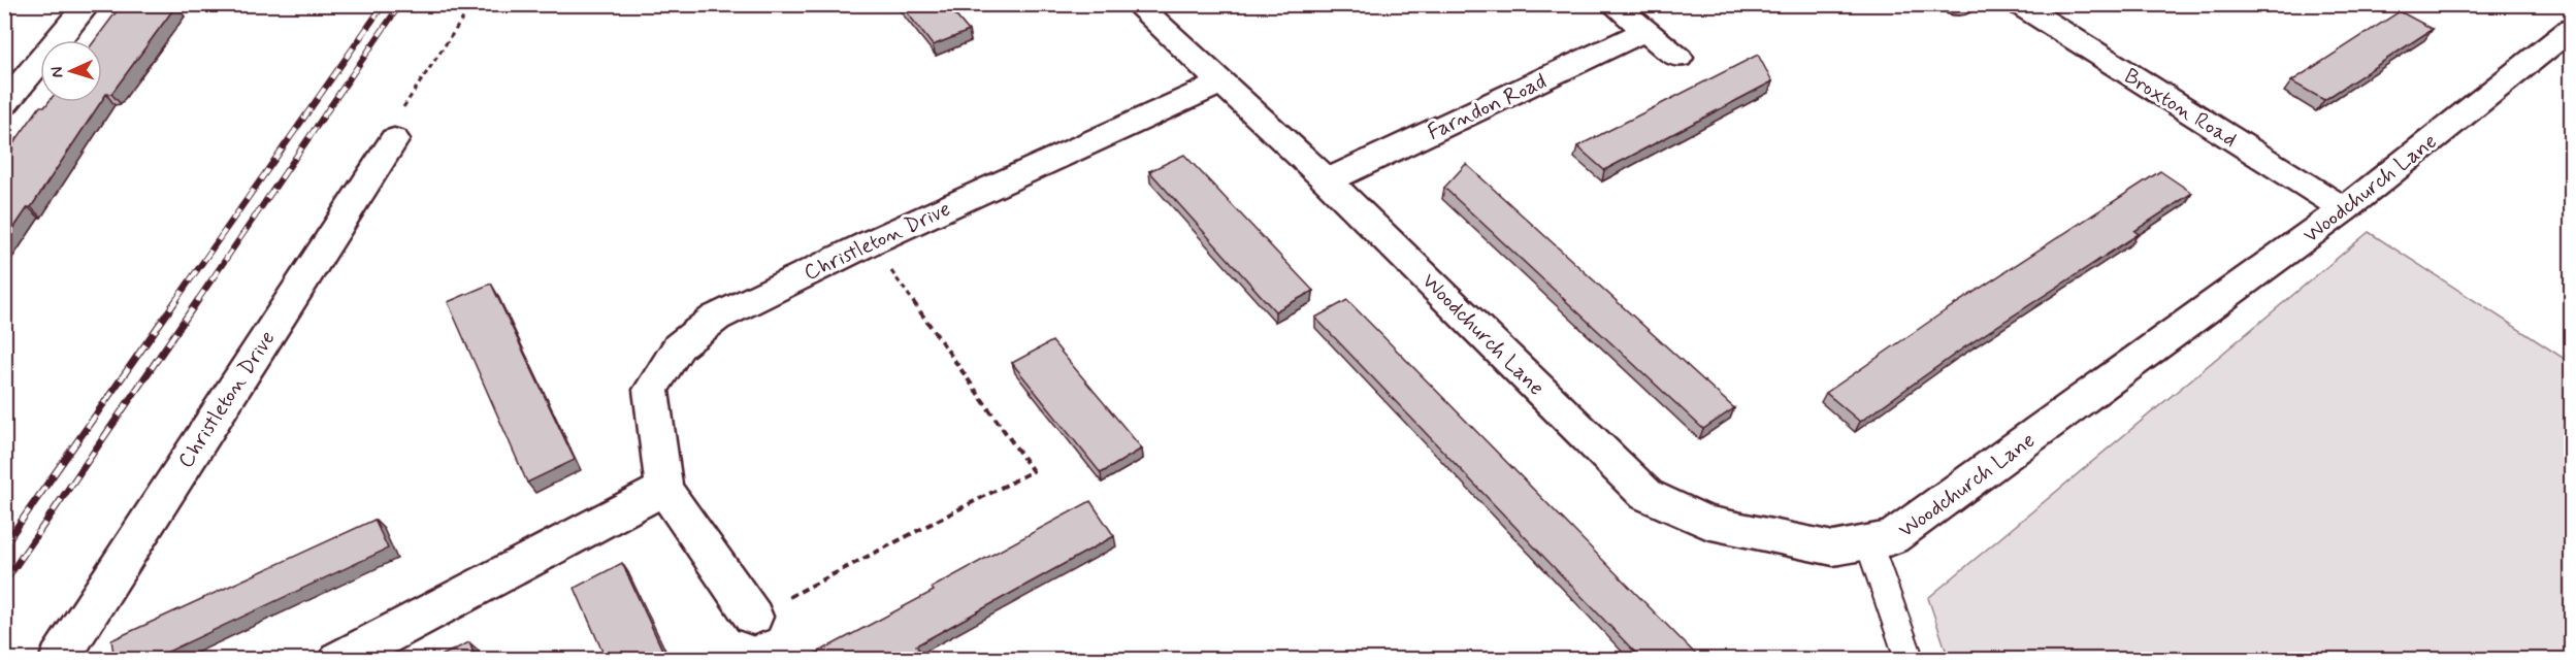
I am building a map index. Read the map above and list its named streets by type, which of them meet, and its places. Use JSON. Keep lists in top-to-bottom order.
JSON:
{
  "streets": {
    "street": [
      "Farndon Road",
      "Broxton Road",
      "Woodchurch Lane",
      "Christleton Drive"
    ]
  },
  "crossings": [
    ["Farndon Road", "Woodchurch Lane"],
    ["Broxton Road", "Woodchurch Lane"],
    ["Woodchurch Lane", "Christleton Drive"]
  ],
  "north": "left"
}
